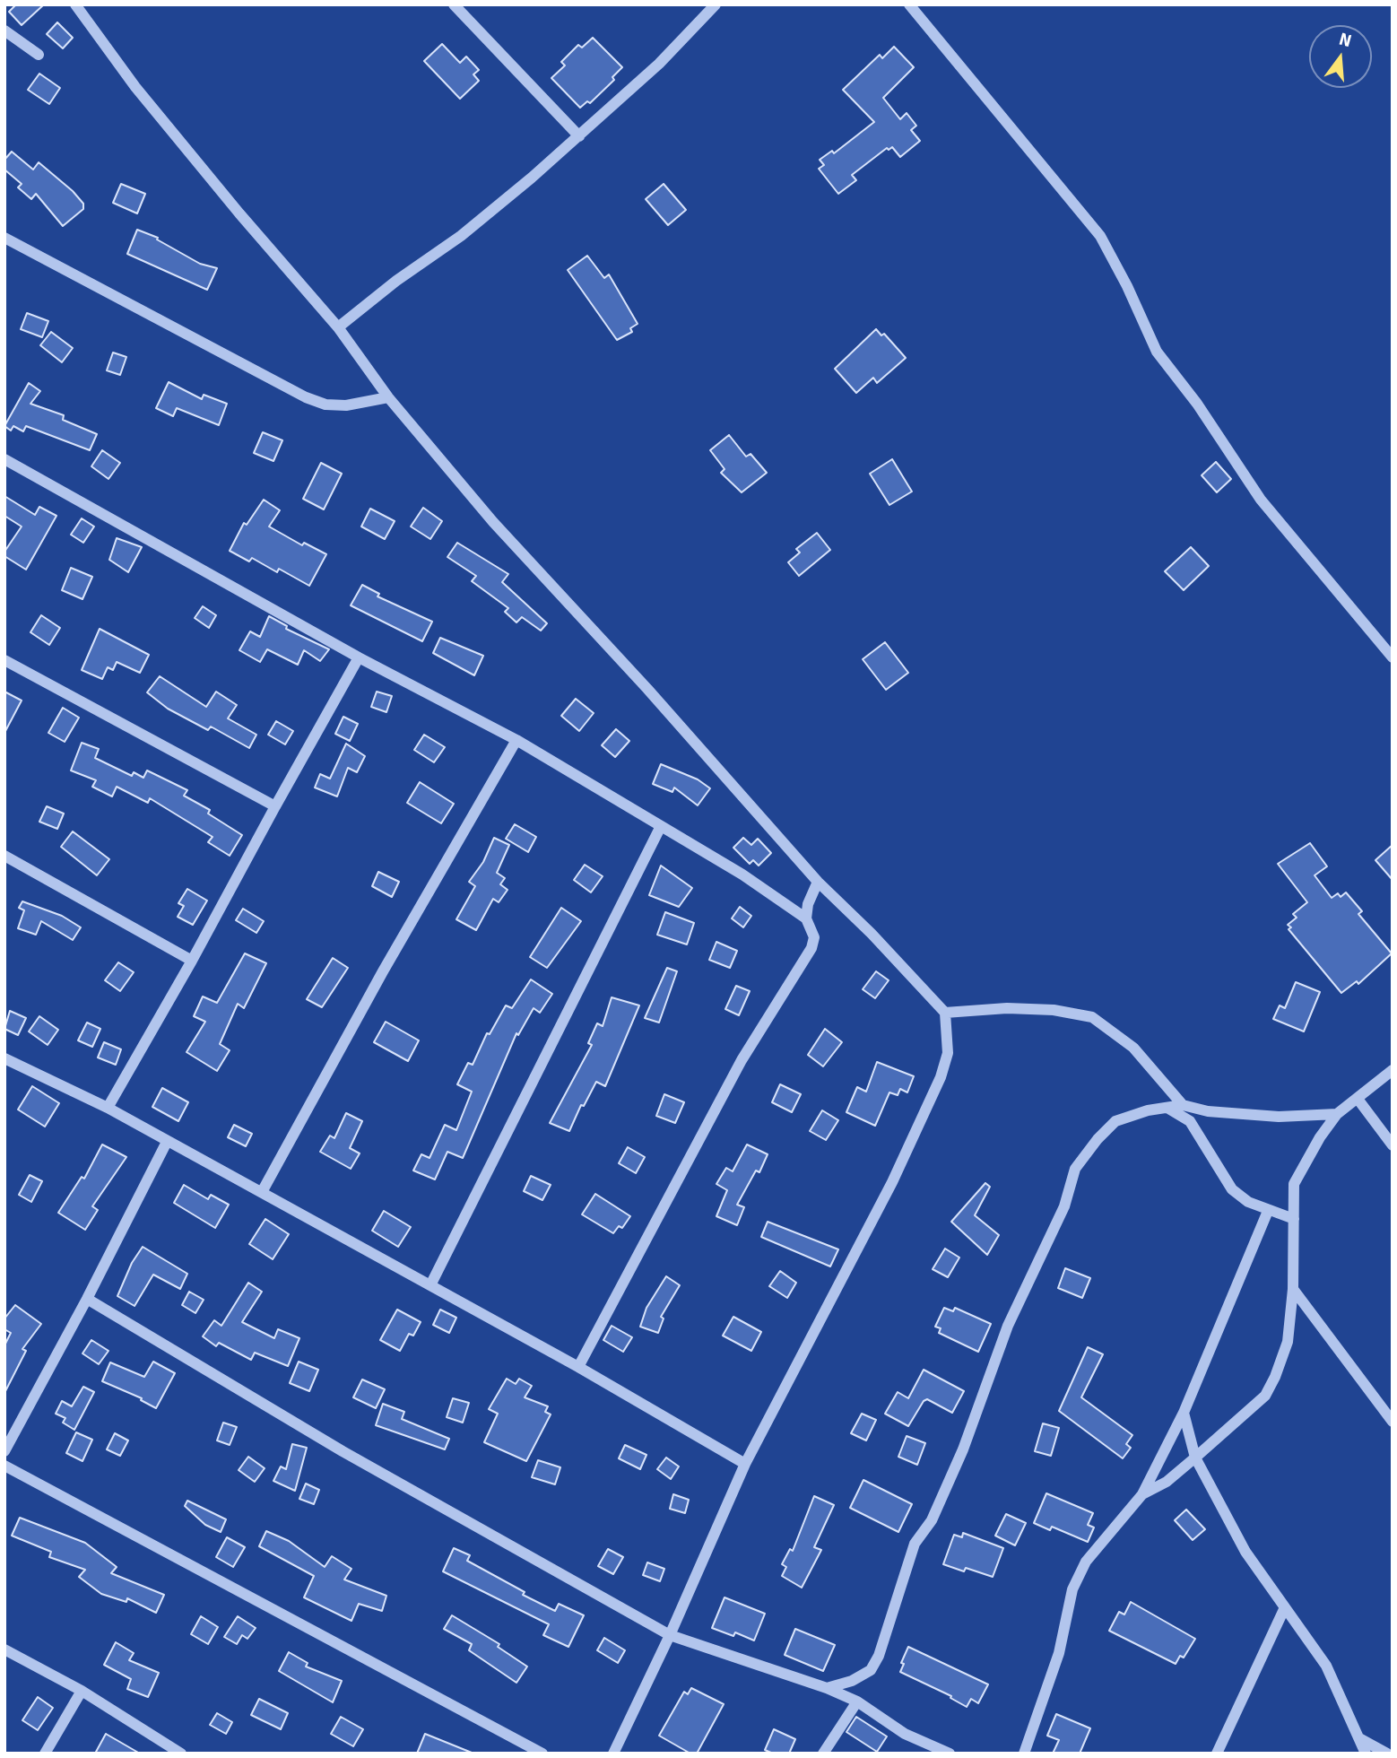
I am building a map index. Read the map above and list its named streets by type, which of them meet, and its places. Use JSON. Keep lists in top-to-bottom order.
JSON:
{
  "north": "top"
}
